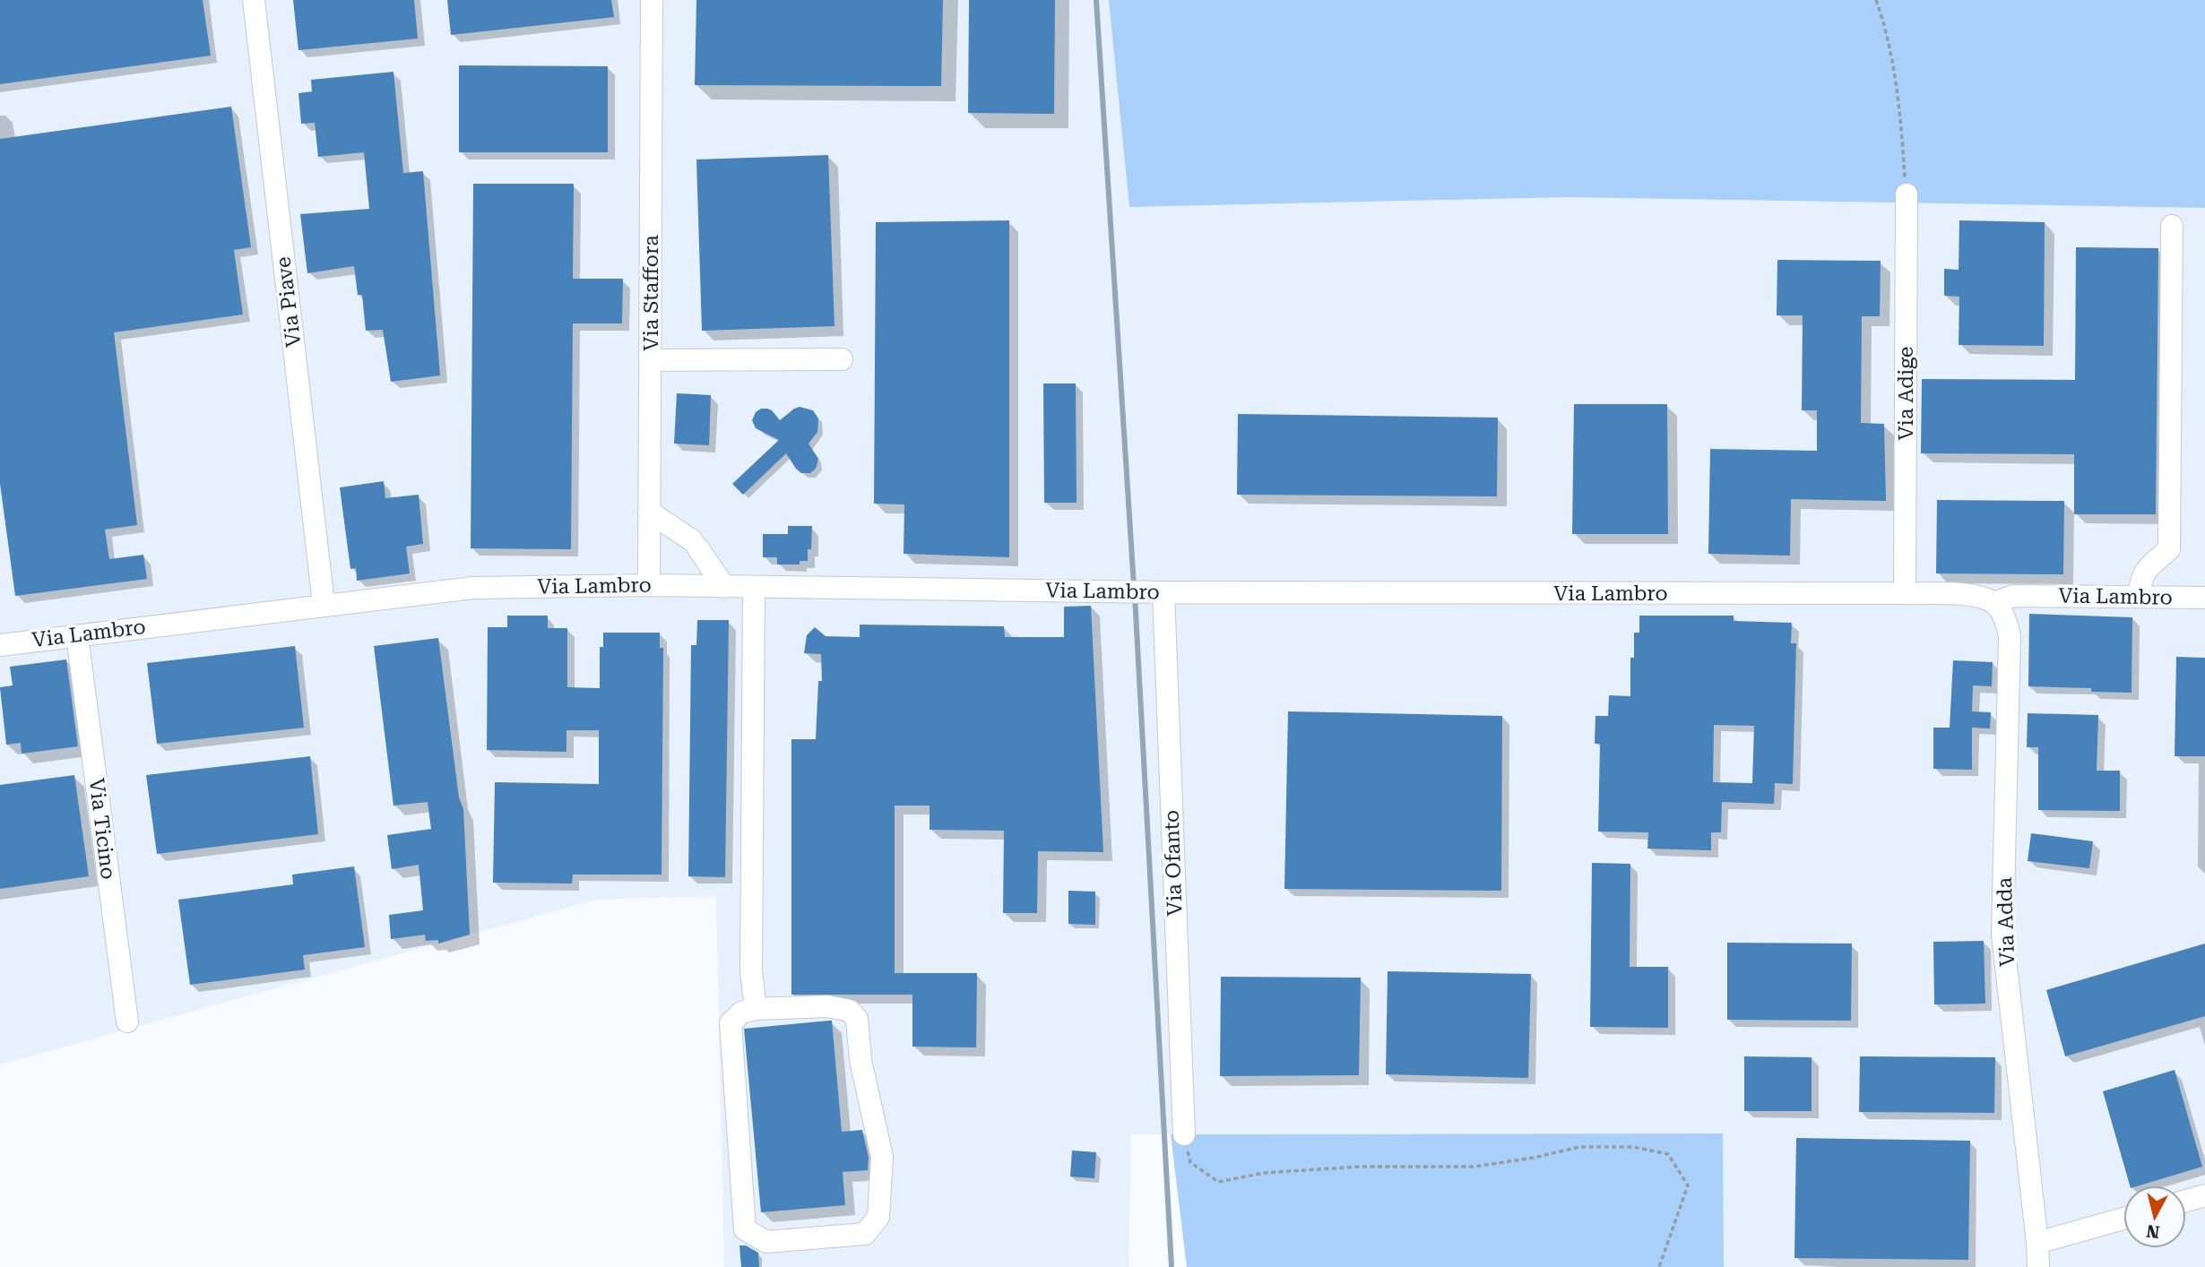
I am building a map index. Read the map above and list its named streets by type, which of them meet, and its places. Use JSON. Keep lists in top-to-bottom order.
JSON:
{
  "streets": {
    "street": [
      "Via Staffora",
      "Via Piave",
      "Via Adige",
      "Via Lambro",
      "Via Ticino",
      "Via Ofanto",
      "Via Adda"
    ]
  },
  "crossings": [
    ["Via Staffora", "Via Lambro"],
    ["Via Piave", "Via Lambro"],
    ["Via Adige", "Via Lambro"],
    ["Via Lambro", "Via Ticino"],
    ["Via Lambro", "Via Ofanto"],
    ["Via Lambro", "Via Adda"]
  ],
  "north": "bottom"
}
